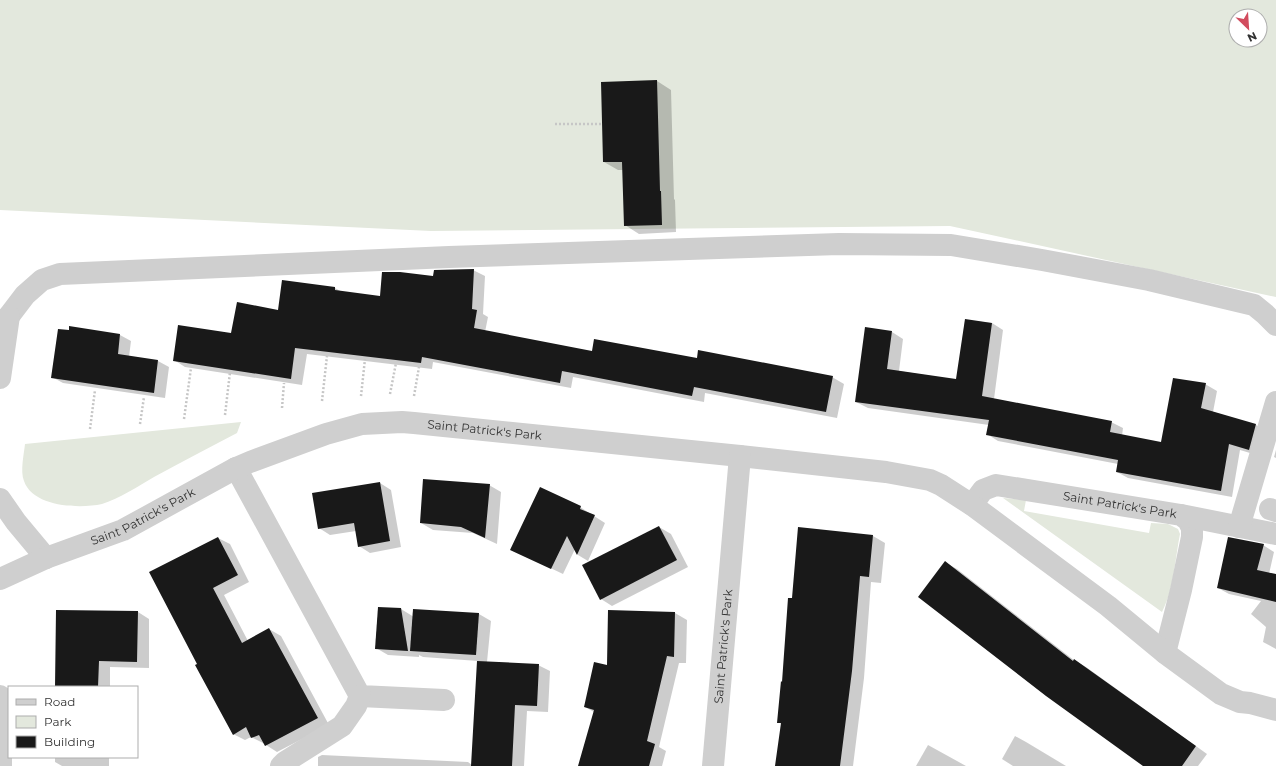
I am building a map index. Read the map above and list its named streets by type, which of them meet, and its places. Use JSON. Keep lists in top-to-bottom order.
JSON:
{
  "streets": {
    "street": ["Saint Patrick's Park"]
  },
  "legend": ["Road", "Park", "Building"],
  "north": "bottom right"
}
